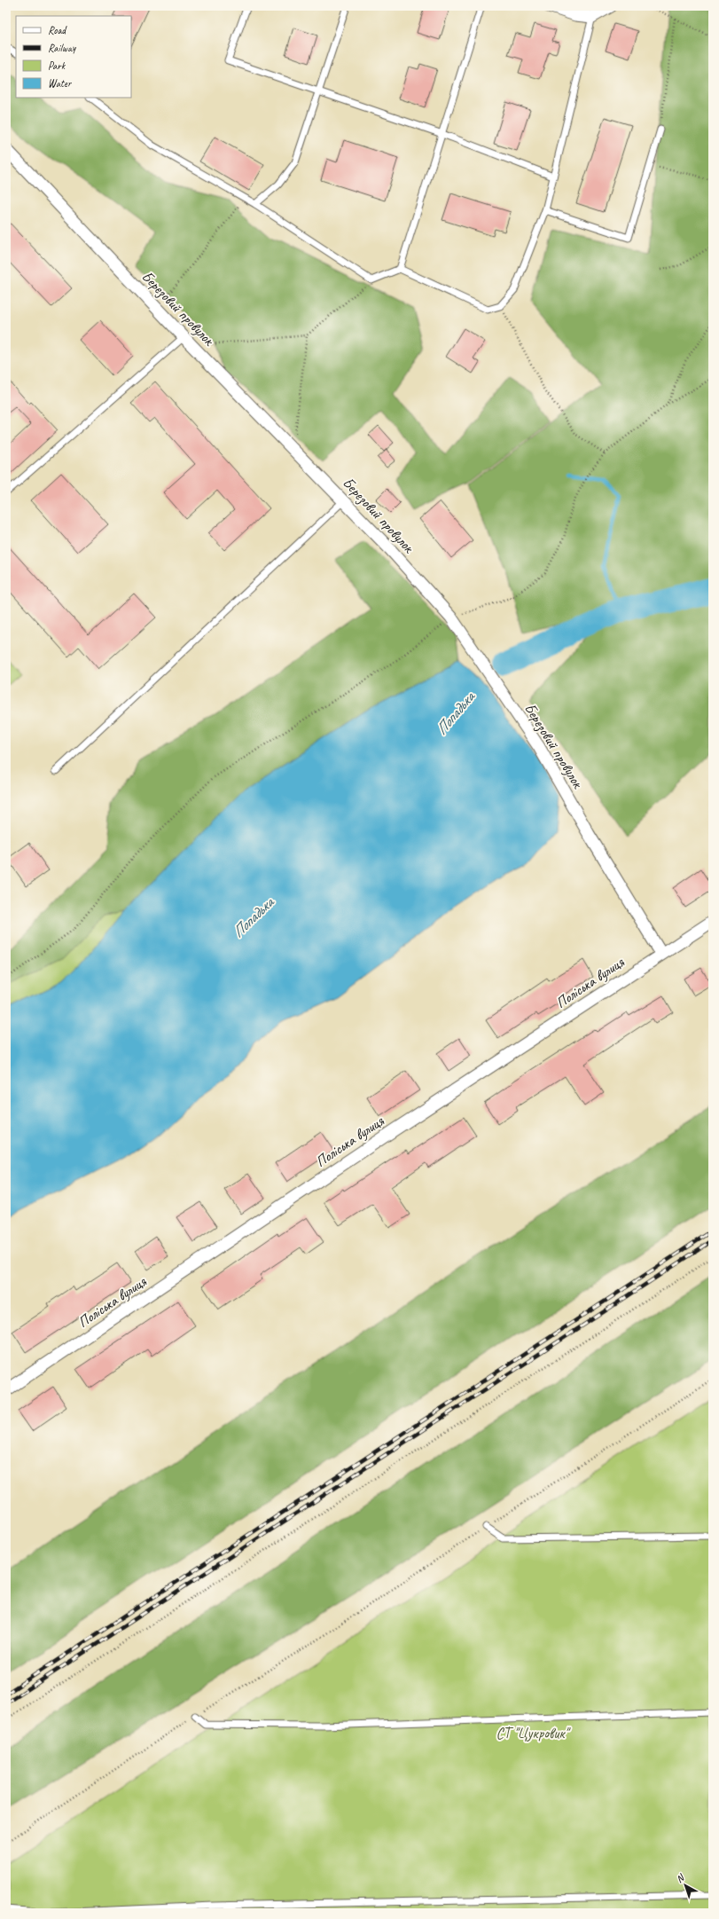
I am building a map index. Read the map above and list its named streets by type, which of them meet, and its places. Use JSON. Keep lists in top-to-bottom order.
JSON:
{
  "streets": {
    "street": ["Березовий провулок", "Поліська вулиця"]
  },
  "crossings": [
    ["Березовий провулок", "Поліська вулиця"]
  ],
  "water": ["Попадька"],
  "parks": ["СТ \"Цукровик\""],
  "legend": [
    "Road",
    "Railway",
    "Park",
    "Water"
  ],
  "north": "top left"
}
